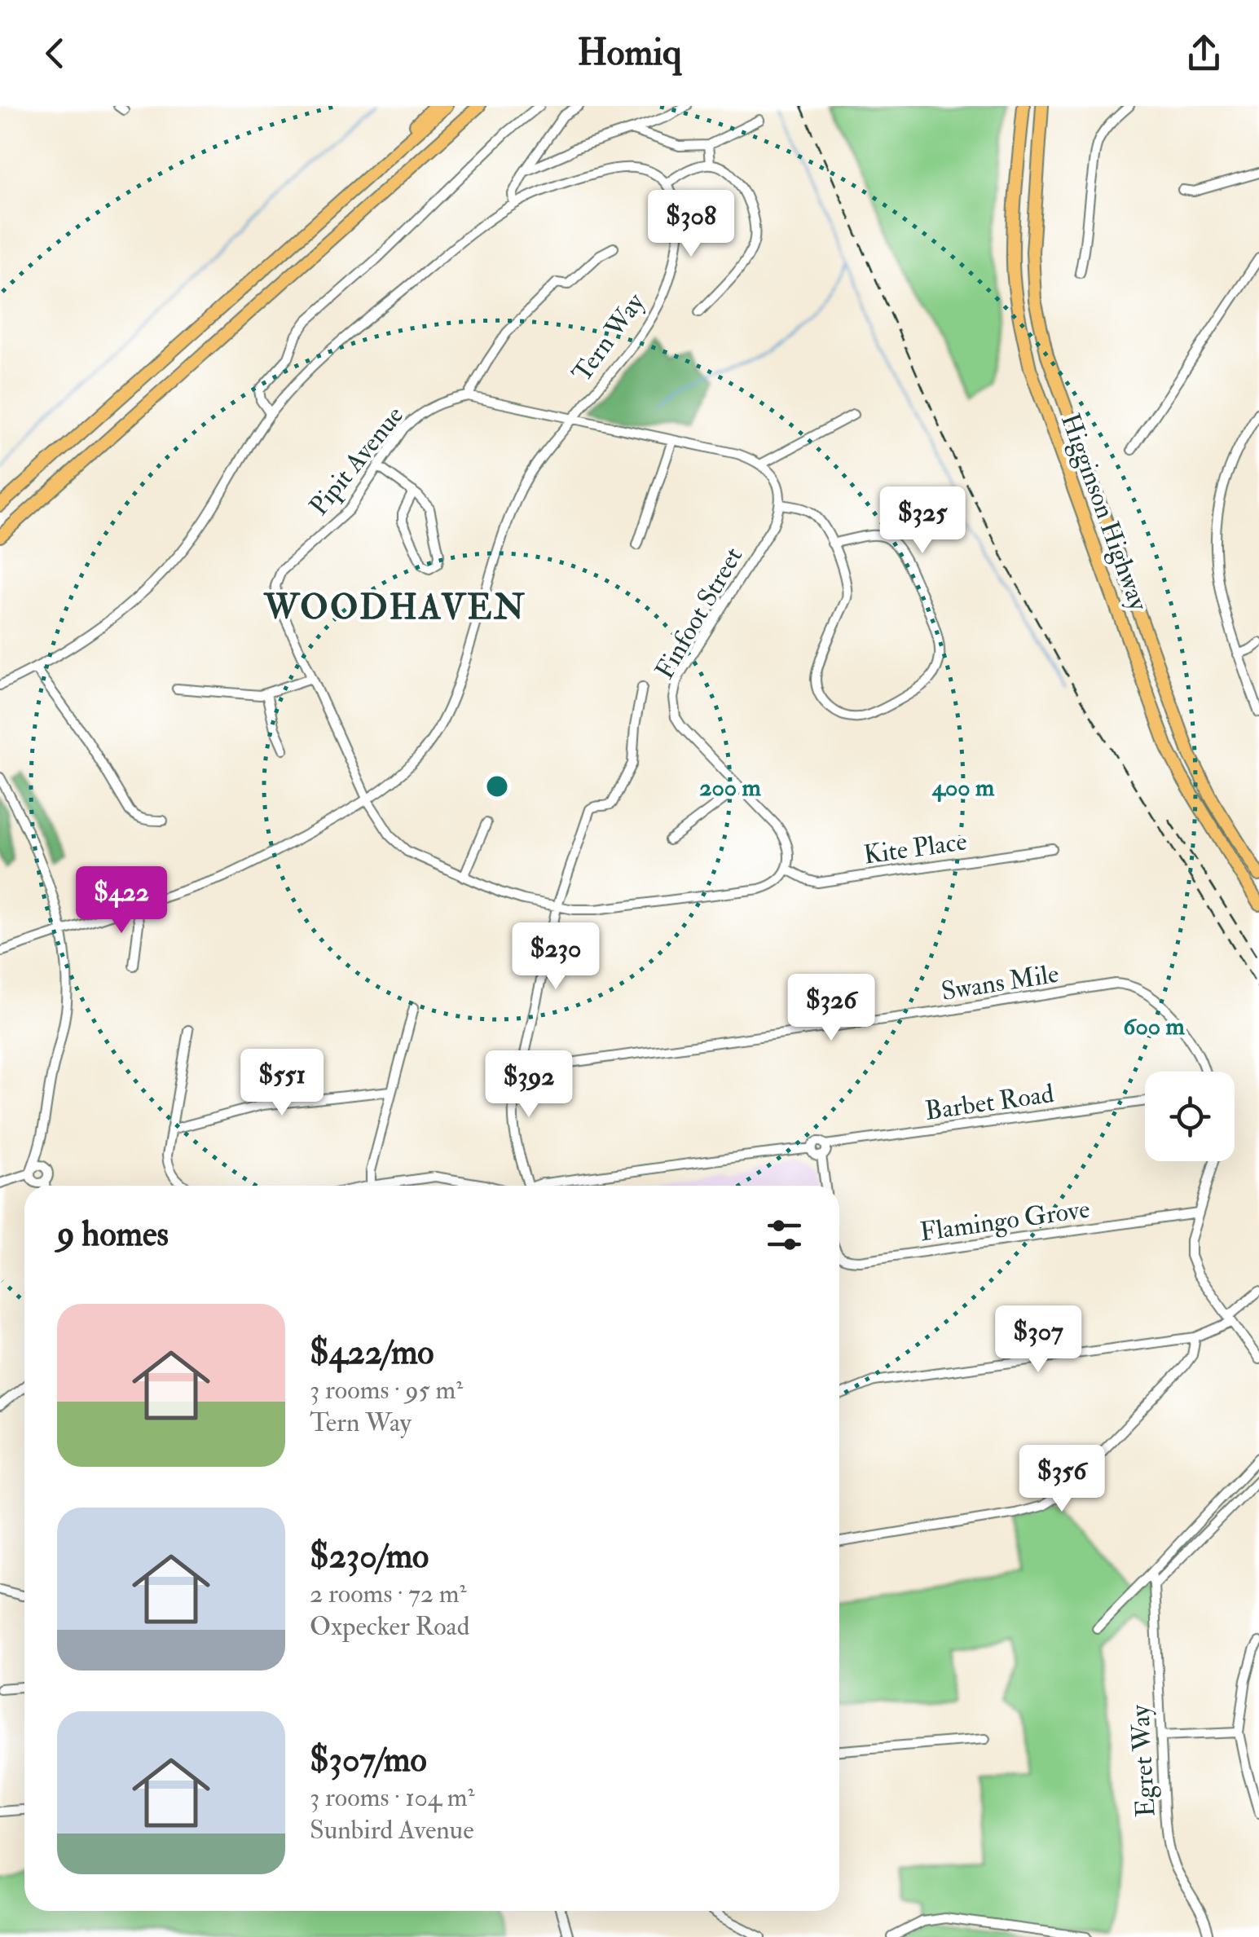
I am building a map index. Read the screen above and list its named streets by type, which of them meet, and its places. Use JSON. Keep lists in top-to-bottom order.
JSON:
{
  "streets": {
    "highway": ["Higginson Highway"],
    "street": [
      "Tern Way",
      "Pipit Avenue",
      "Finfoot Street",
      "Kite Place",
      "Swans Mile",
      "Barbet Road",
      "Flamingo Grove",
      "Egret Way"
    ]
  },
  "crossings": [
    ["Tern Way", "Pipit Avenue"],
    ["Finfoot Street", "Kite Place"]
  ],
  "districts": ["WOODHAVEN"],
  "page": {
    "header": "Homiq",
    "price": [
      "$308",
      "$325",
      "$422",
      "$230",
      "$326",
      "$551",
      "$392",
      "$307",
      "$356"
    ],
    "heading": "9 homes",
    "list": [
      {
        "name": "$422/mo",
        "note": "3 rooms · 95 m² · Tern Way"
      },
      {
        "name": "$230/mo",
        "note": "2 rooms · 72 m² · Oxpecker Road"
      },
      {
        "name": "$307/mo",
        "note": "3 rooms · 104 m² · Sunbird Avenue"
      }
    ]
  },
  "rings": ["200 m", "400 m", "600 m"]
}
